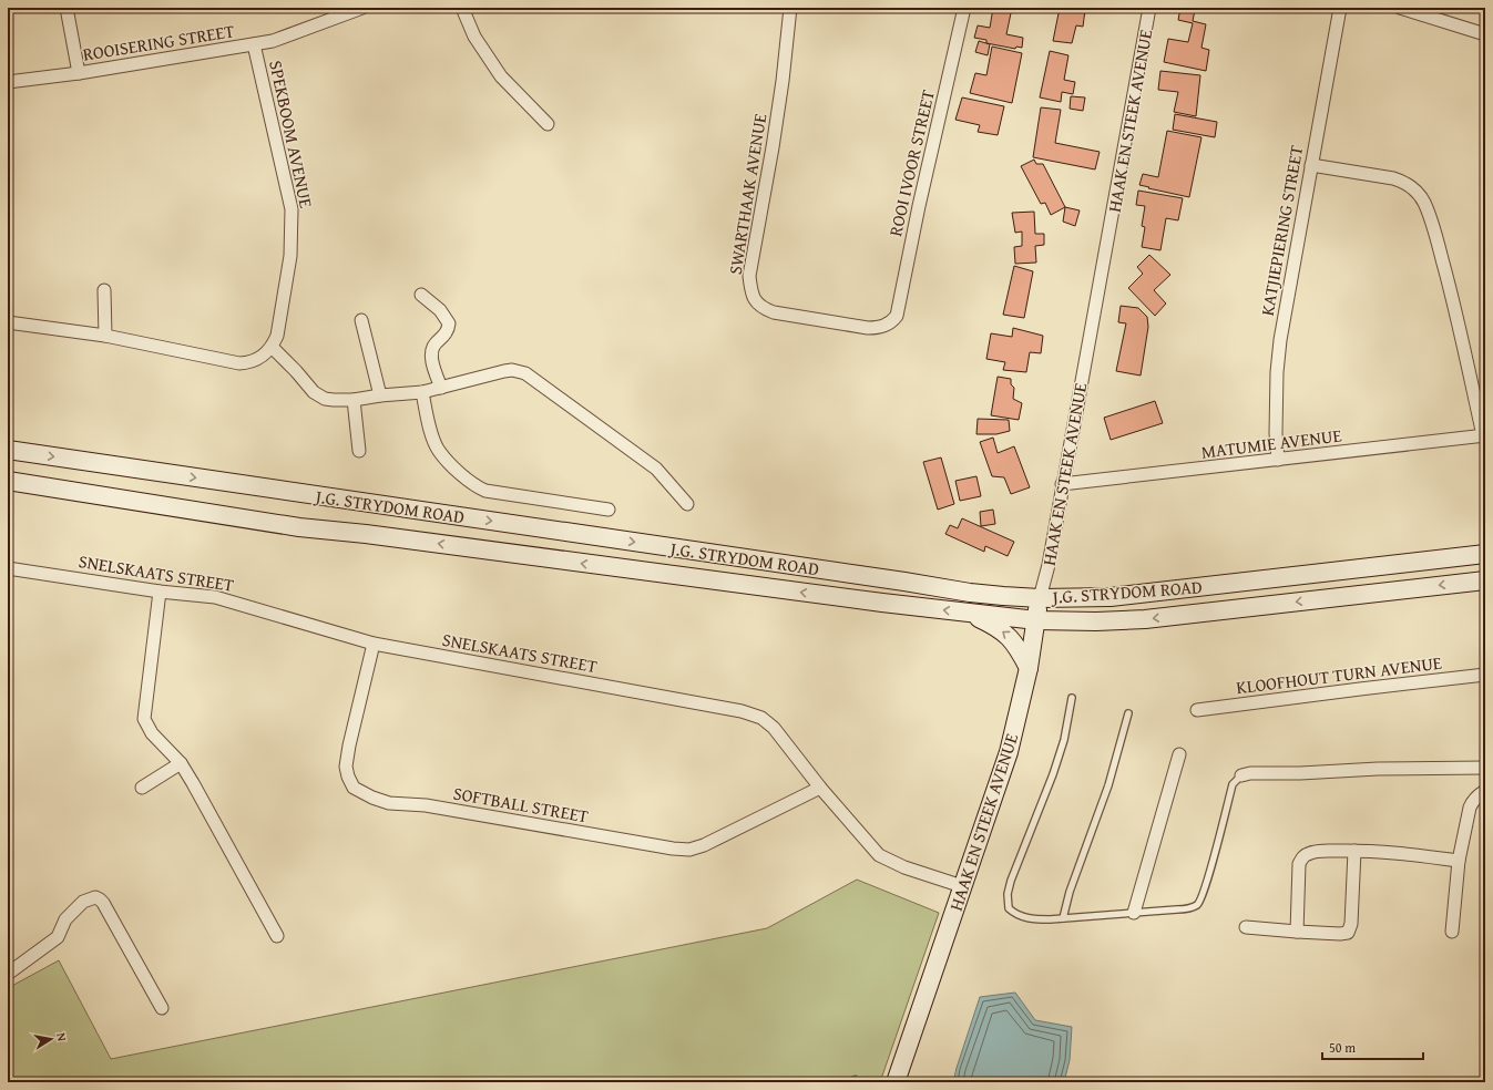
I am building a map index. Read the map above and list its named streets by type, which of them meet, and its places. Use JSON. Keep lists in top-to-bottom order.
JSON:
{
  "streets": {
    "street": [
      "ROOISERING STREET",
      "HAAK EN STEEK AVENUE",
      "SPEKBOOM AVENUE",
      "ROOI IVOOR STREET",
      "SWARTHAAK AVENUE",
      "KATJIEPIERING STREET",
      "MATUMIE AVENUE",
      "J.G. STRYDOM ROAD",
      "SNELSKAATS STREET",
      "KLOOFHOUT TURN AVENUE",
      "SOFTBALL STREET"
    ]
  },
  "crossings": [
    ["ROOISERING STREET", "SPEKBOOM AVENUE"],
    ["HAAK EN STEEK AVENUE", "MATUMIE AVENUE"],
    ["HAAK EN STEEK AVENUE", "J.G. STRYDOM ROAD"],
    ["HAAK EN STEEK AVENUE", "SNELSKAATS STREET"],
    ["ROOI IVOOR STREET", "SWARTHAAK AVENUE"],
    ["KATJIEPIERING STREET", "MATUMIE AVENUE"],
    ["SNELSKAATS STREET", "SOFTBALL STREET"]
  ],
  "scale_bar": "50 m",
  "north": "right"
}
